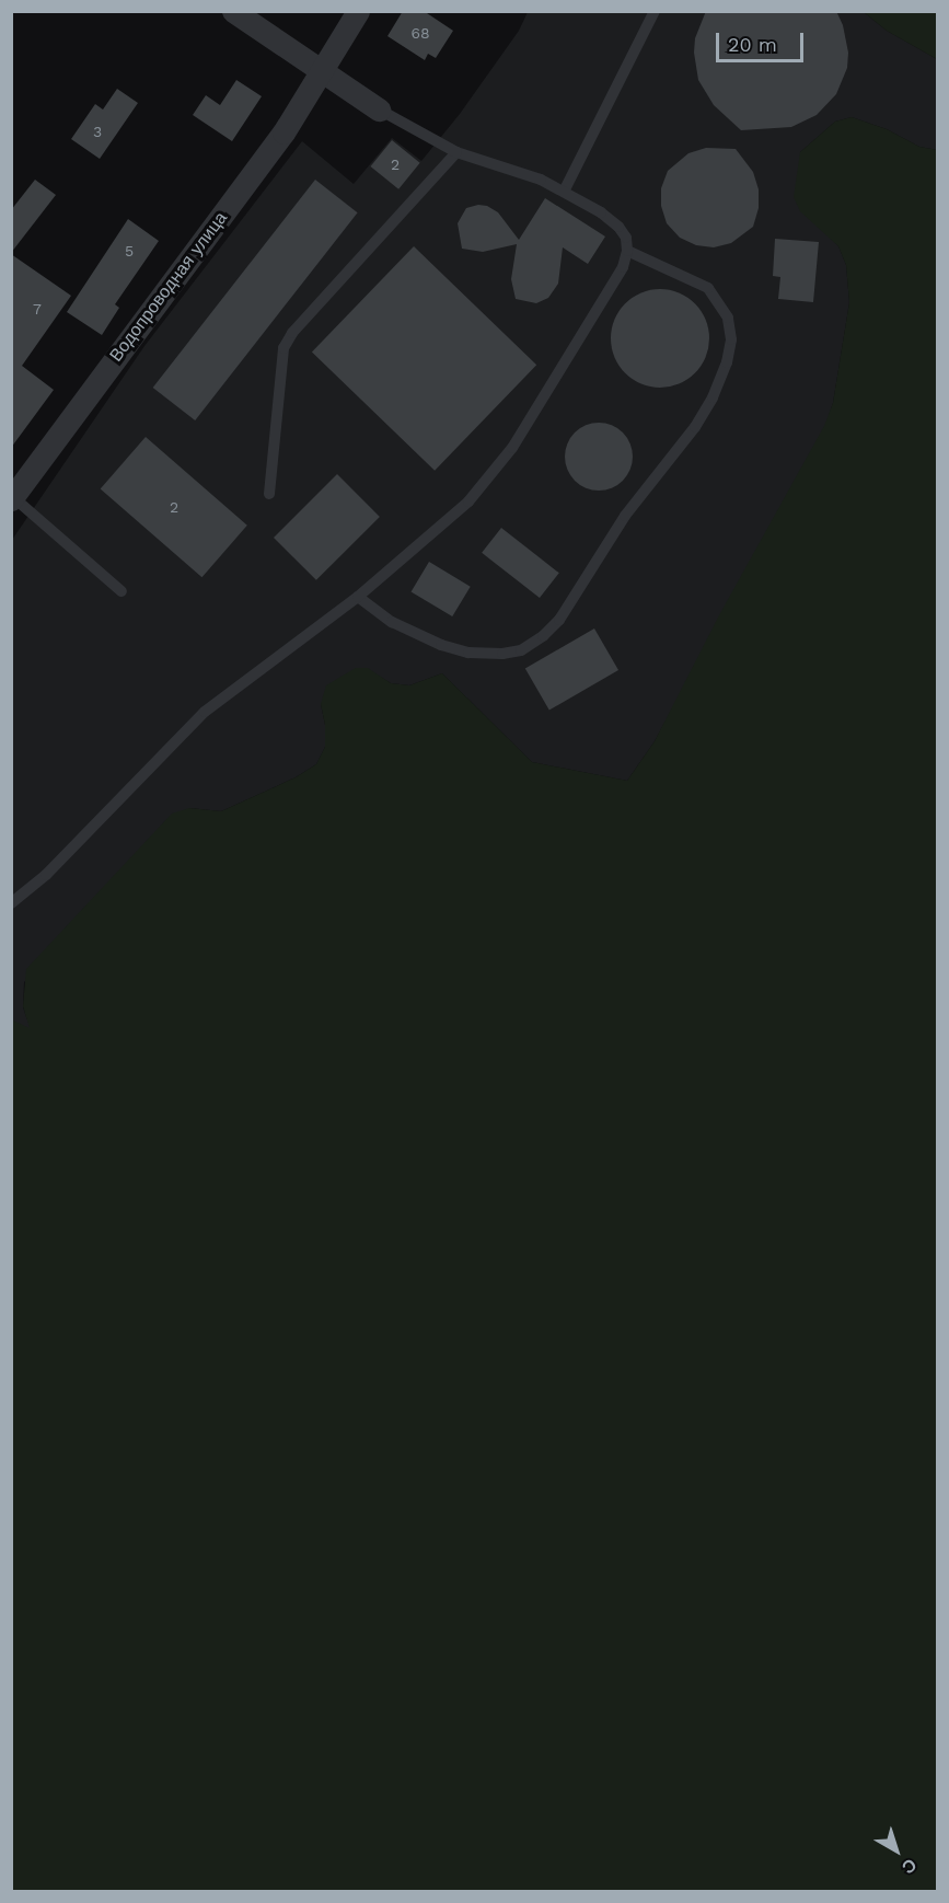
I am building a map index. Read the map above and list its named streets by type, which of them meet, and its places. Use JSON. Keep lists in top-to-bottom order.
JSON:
{
  "streets": {
    "street": ["Водопроводная улица"]
  },
  "house_numbers": [
    "68",
    "3",
    "2",
    "5",
    "7",
    "2"
  ],
  "scale_bar": "20 m",
  "north": "bottom right"
}
